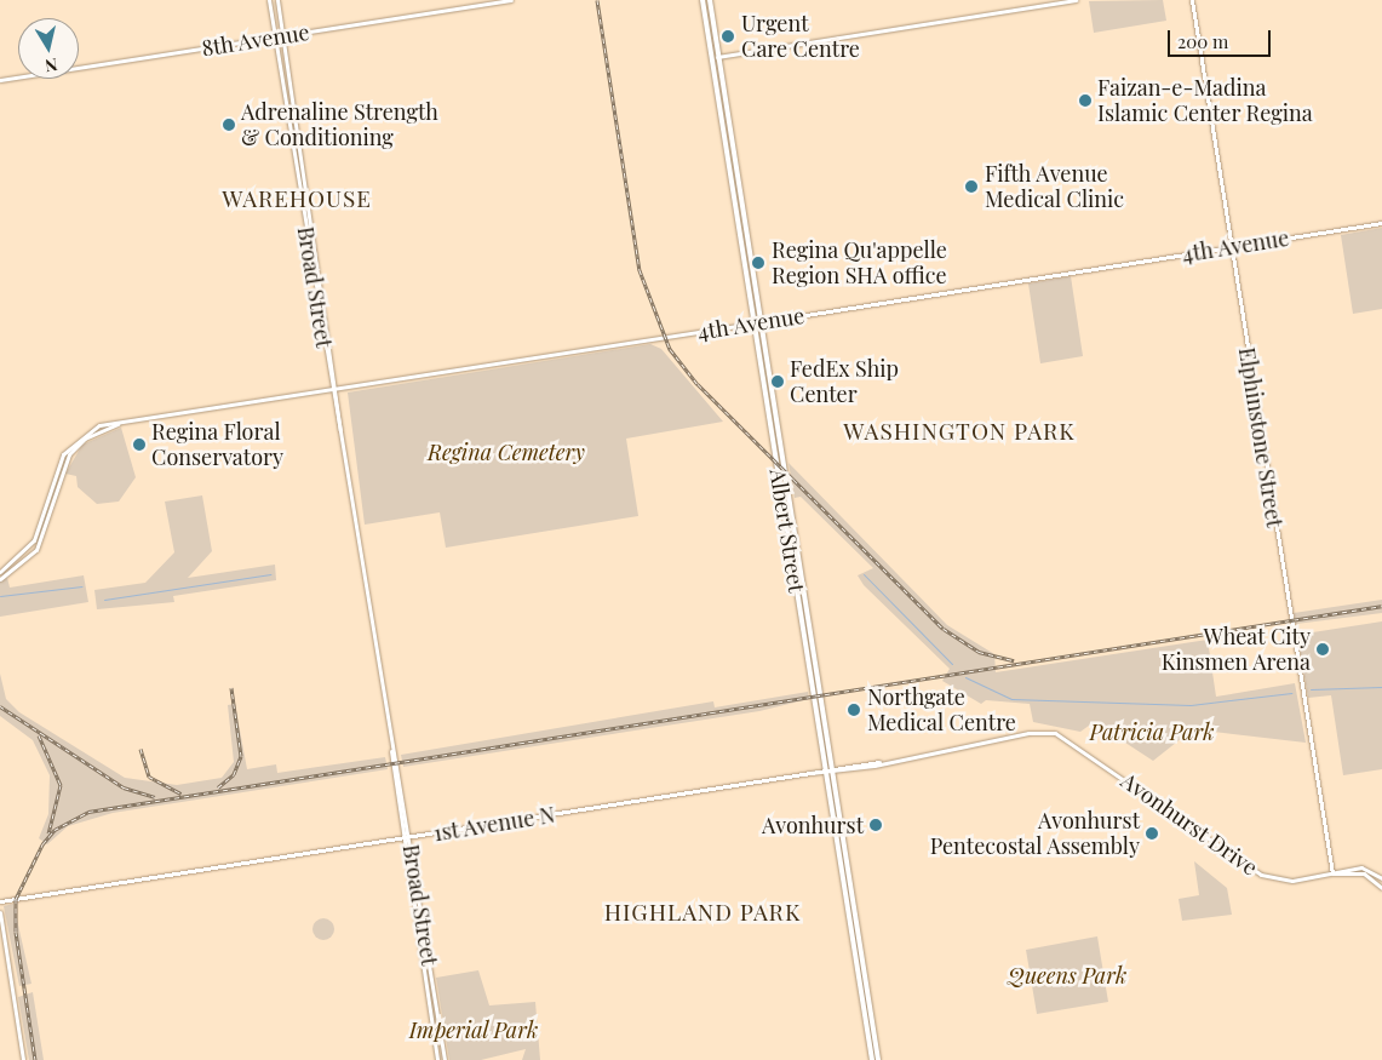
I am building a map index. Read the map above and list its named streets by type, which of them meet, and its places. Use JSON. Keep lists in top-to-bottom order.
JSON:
{
  "streets": {
    "main road": ["Albert Street"],
    "street": [
      "8th Avenue",
      "4th Avenue",
      "Broad Street",
      "Elphinstone Street",
      "1st Avenue N",
      "Avonhurst Drive"
    ]
  },
  "crossings": [
    ["8th Avenue", "Broad Street"],
    ["4th Avenue", "Broad Street"],
    ["4th Avenue", "Elphinstone Street"],
    ["4th Avenue", "Albert Street"],
    ["Broad Street", "1st Avenue N"],
    ["Elphinstone Street", "Avonhurst Drive"],
    ["Albert Street", "1st Avenue N"],
    ["Albert Street", "Avonhurst Drive"],
    ["1st Avenue N", "Avonhurst Drive"]
  ],
  "districts": ["WAREHOUSE", "WASHINGTON PARK", "HIGHLAND PARK"],
  "parks": [
    "Regina Cemetery",
    "Patricia Park",
    "Queens Park",
    "Imperial Park"
  ],
  "places": [
    "Urgent Care Centre",
    "Faizan-e-Madina Islamic Center Regina",
    "Adrenaline Strength & Conditioning",
    "Fifth Avenue Medical Clinic",
    "Regina Qu'appelle Region SHA office",
    "FedEx Ship Center",
    "Regina Floral Conservatory",
    "Wheat City Kinsmen Arena",
    "Northgate Medical Centre",
    "Avonhurst",
    "Avonhurst Pentecostal Assembly"
  ],
  "scale_bar": "200 m",
  "north": "bottom"
}
